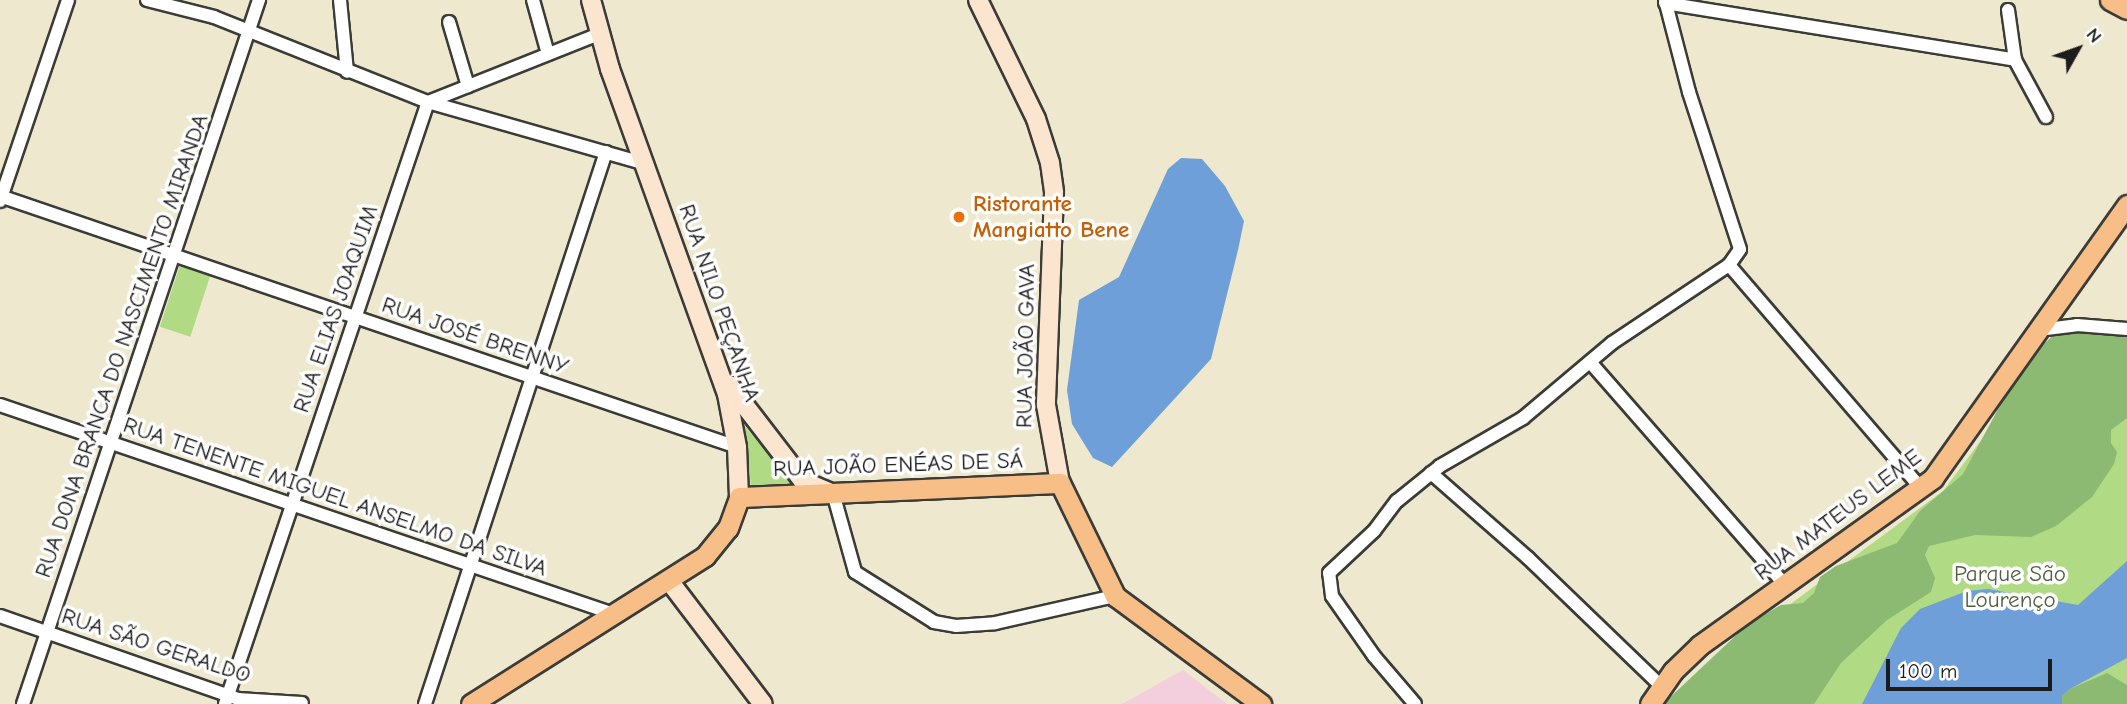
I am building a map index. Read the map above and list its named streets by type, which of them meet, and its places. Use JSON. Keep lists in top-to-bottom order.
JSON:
{
  "streets": {
    "main road": [
      "RUA NILO PEÇANHA",
      "RUA JOÃO GAVA",
      "RUA JOÃO ENÉAS DE SÁ",
      "RUA MATEUS LEME"
    ],
    "street": [
      "RUA ELIAS JOAQUIM",
      "RUA JOSÉ BRENNY",
      "RUA DONA BRANCA DO NASCIMENTO MIRANDA",
      "RUA TENENTE MIGUEL ANSELMO DA SILVA",
      "RUA SÃO GERALDO"
    ]
  },
  "crossings": [
    ["RUA NILO PEÇANHA", "RUA JOSÉ BRENNY"],
    ["RUA NILO PEÇANHA", "RUA JOÃO ENÉAS DE SÁ"],
    ["RUA NILO PEÇANHA", "RUA TENENTE MIGUEL ANSELMO DA SILVA"],
    ["RUA ELIAS JOAQUIM", "RUA JOSÉ BRENNY"],
    ["RUA ELIAS JOAQUIM", "RUA TENENTE MIGUEL ANSELMO DA SILVA"],
    ["RUA ELIAS JOAQUIM", "RUA SÃO GERALDO"],
    ["RUA JOSÉ BRENNY", "RUA DONA BRANCA DO NASCIMENTO MIRANDA"],
    ["RUA DONA BRANCA DO NASCIMENTO MIRANDA", "RUA TENENTE MIGUEL ANSELMO DA SILVA"],
    ["RUA DONA BRANCA DO NASCIMENTO MIRANDA", "RUA SÃO GERALDO"],
    ["RUA JOÃO GAVA", "RUA JOÃO ENÉAS DE SÁ"]
  ],
  "parks": ["Parque São Lourenço"],
  "places": ["Ristorante Mangiatto Bene"],
  "scale_bar": "100 m",
  "north": "top right"
}
